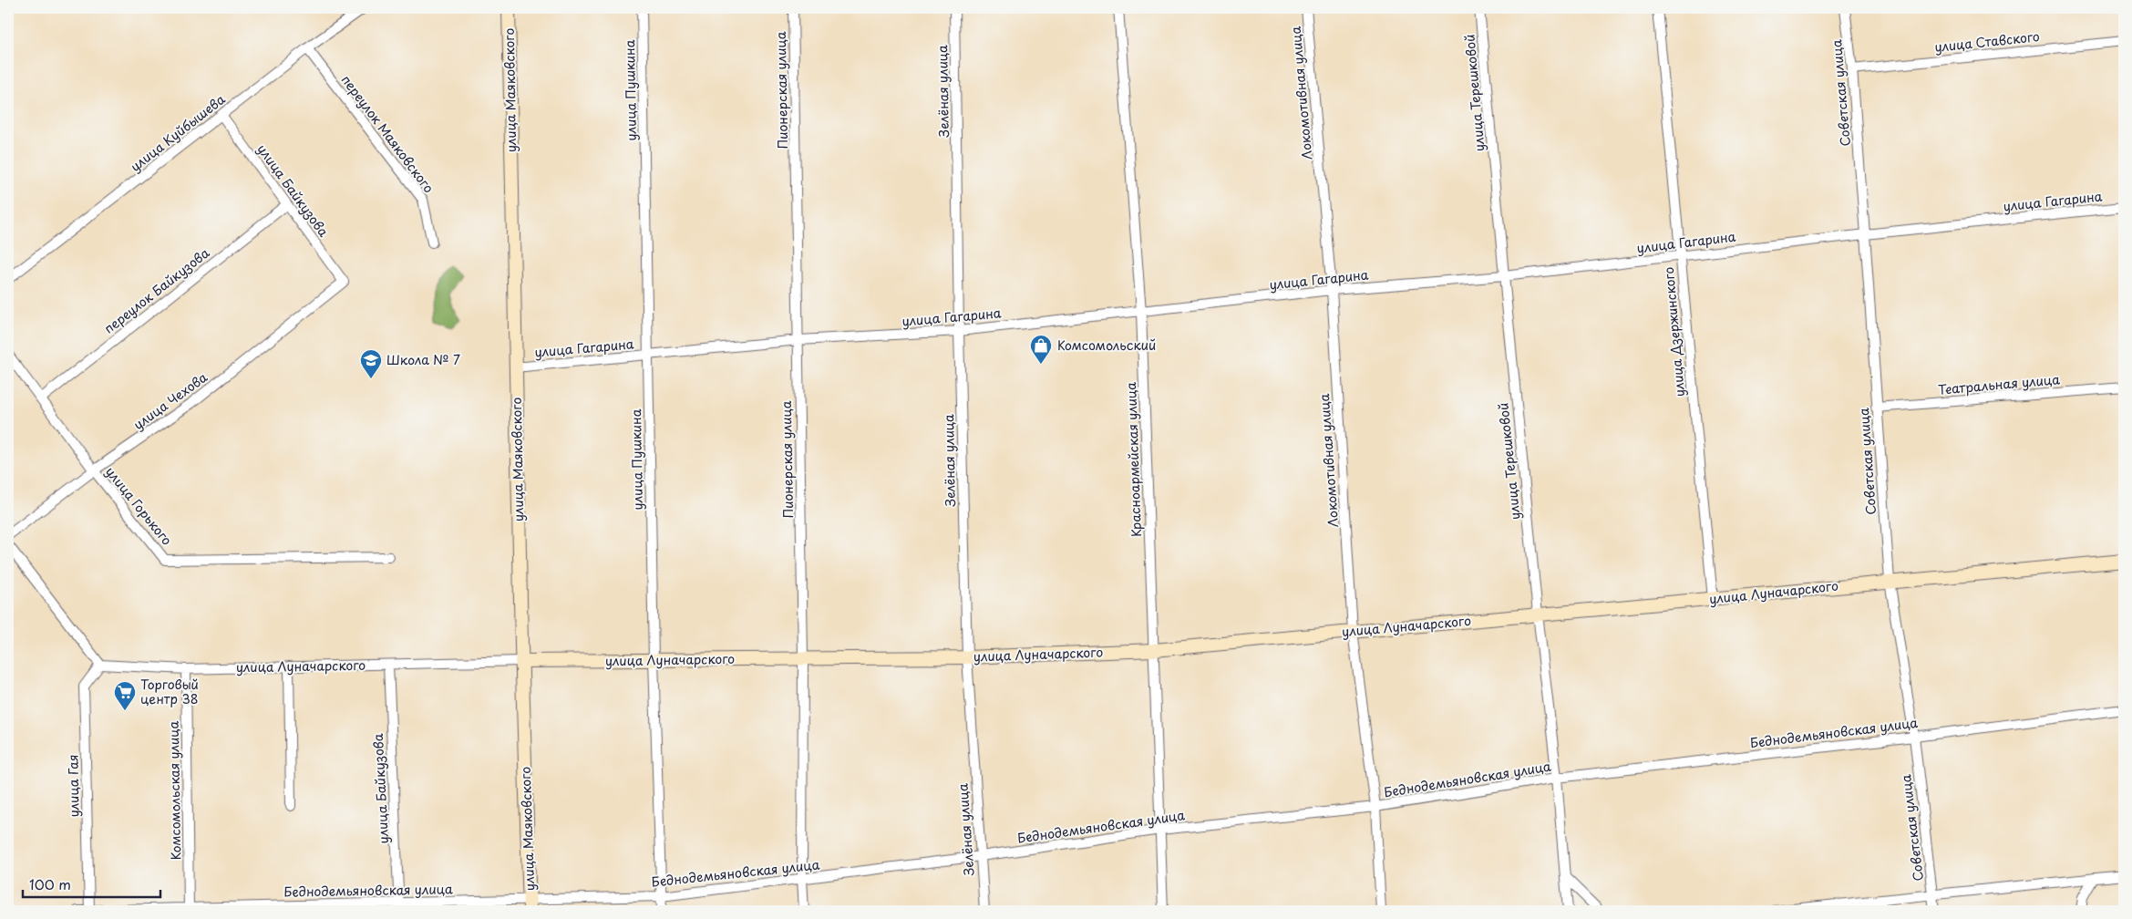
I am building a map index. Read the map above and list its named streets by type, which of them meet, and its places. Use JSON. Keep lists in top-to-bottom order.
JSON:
{
  "streets": {
    "main road": ["улица Маяковского", "улица Луначарского"],
    "street": [
      "улица Ставского",
      "улица Пушкина",
      "Пионерская улица",
      "Зелёная улица",
      "Локомотивная улица",
      "улица Терешковой",
      "Советская улица",
      "улица Куйбышева",
      "переулок Маяковского",
      "улица Байкузова",
      "улица Гагарина",
      "переулок Байкузова",
      "улица Дзержинского",
      "Театральная улица",
      "улица Чехова",
      "Красноармейская улица",
      "улица Горького",
      "Беднодемьяновская улица",
      "улица Гая",
      "Комсомольская улица"
    ]
  },
  "crossings": [
    ["улица Ставского", "Советская улица"],
    ["улица Маяковского", "улица Гагарина"],
    ["улица Маяковского", "улица Луначарского"],
    ["улица Маяковского", "Беднодемьяновская улица"],
    ["улица Пушкина", "улица Гагарина"],
    ["улица Пушкина", "улица Луначарского"],
    ["улица Пушкина", "Беднодемьяновская улица"],
    ["Пионерская улица", "улица Гагарина"],
    ["Пионерская улица", "улица Луначарского"],
    ["Пионерская улица", "Беднодемьяновская улица"],
    ["Зелёная улица", "улица Гагарина"],
    ["Зелёная улица", "улица Луначарского"],
    ["Зелёная улица", "Беднодемьяновская улица"],
    ["Локомотивная улица", "улица Гагарина"],
    ["Локомотивная улица", "улица Луначарского"],
    ["Локомотивная улица", "Беднодемьяновская улица"],
    ["улица Терешковой", "улица Гагарина"],
    ["улица Терешковой", "улица Луначарского"],
    ["улица Терешковой", "Беднодемьяновская улица"],
    ["Советская улица", "улица Гагарина"],
    ["Советская улица", "Театральная улица"],
    ["Советская улица", "улица Луначарского"],
    ["Советская улица", "Беднодемьяновская улица"],
    ["улица Куйбышева", "переулок Маяковского"],
    ["улица Куйбышева", "улица Байкузова"],
    ["улица Байкузова", "переулок Байкузова"],
    ["улица Байкузова", "улица Чехова"],
    ["улица Байкузова", "улица Луначарского"],
    ["улица Байкузова", "Беднодемьяновская улица"],
    ["улица Гагарина", "улица Дзержинского"],
    ["улица Гагарина", "Красноармейская улица"],
    ["переулок Байкузова", "улица Горького"],
    ["улица Дзержинского", "улица Луначарского"],
    ["улица Чехова", "улица Горького"],
    ["Красноармейская улица", "улица Луначарского"],
    ["Красноармейская улица", "Беднодемьяновская улица"],
    ["улица Луначарского", "улица Гая"],
    ["улица Луначарского", "Комсомольская улица"],
    ["Беднодемьяновская улица", "улица Гая"],
    ["Беднодемьяновская улица", "Комсомольская улица"]
  ],
  "places": {
    "shop": ["Комсомольский"],
    "school or university": ["Школа № 7"],
    "supermarket": ["Торговый центр 38"]
  },
  "scale_bar": "100 m"
}
